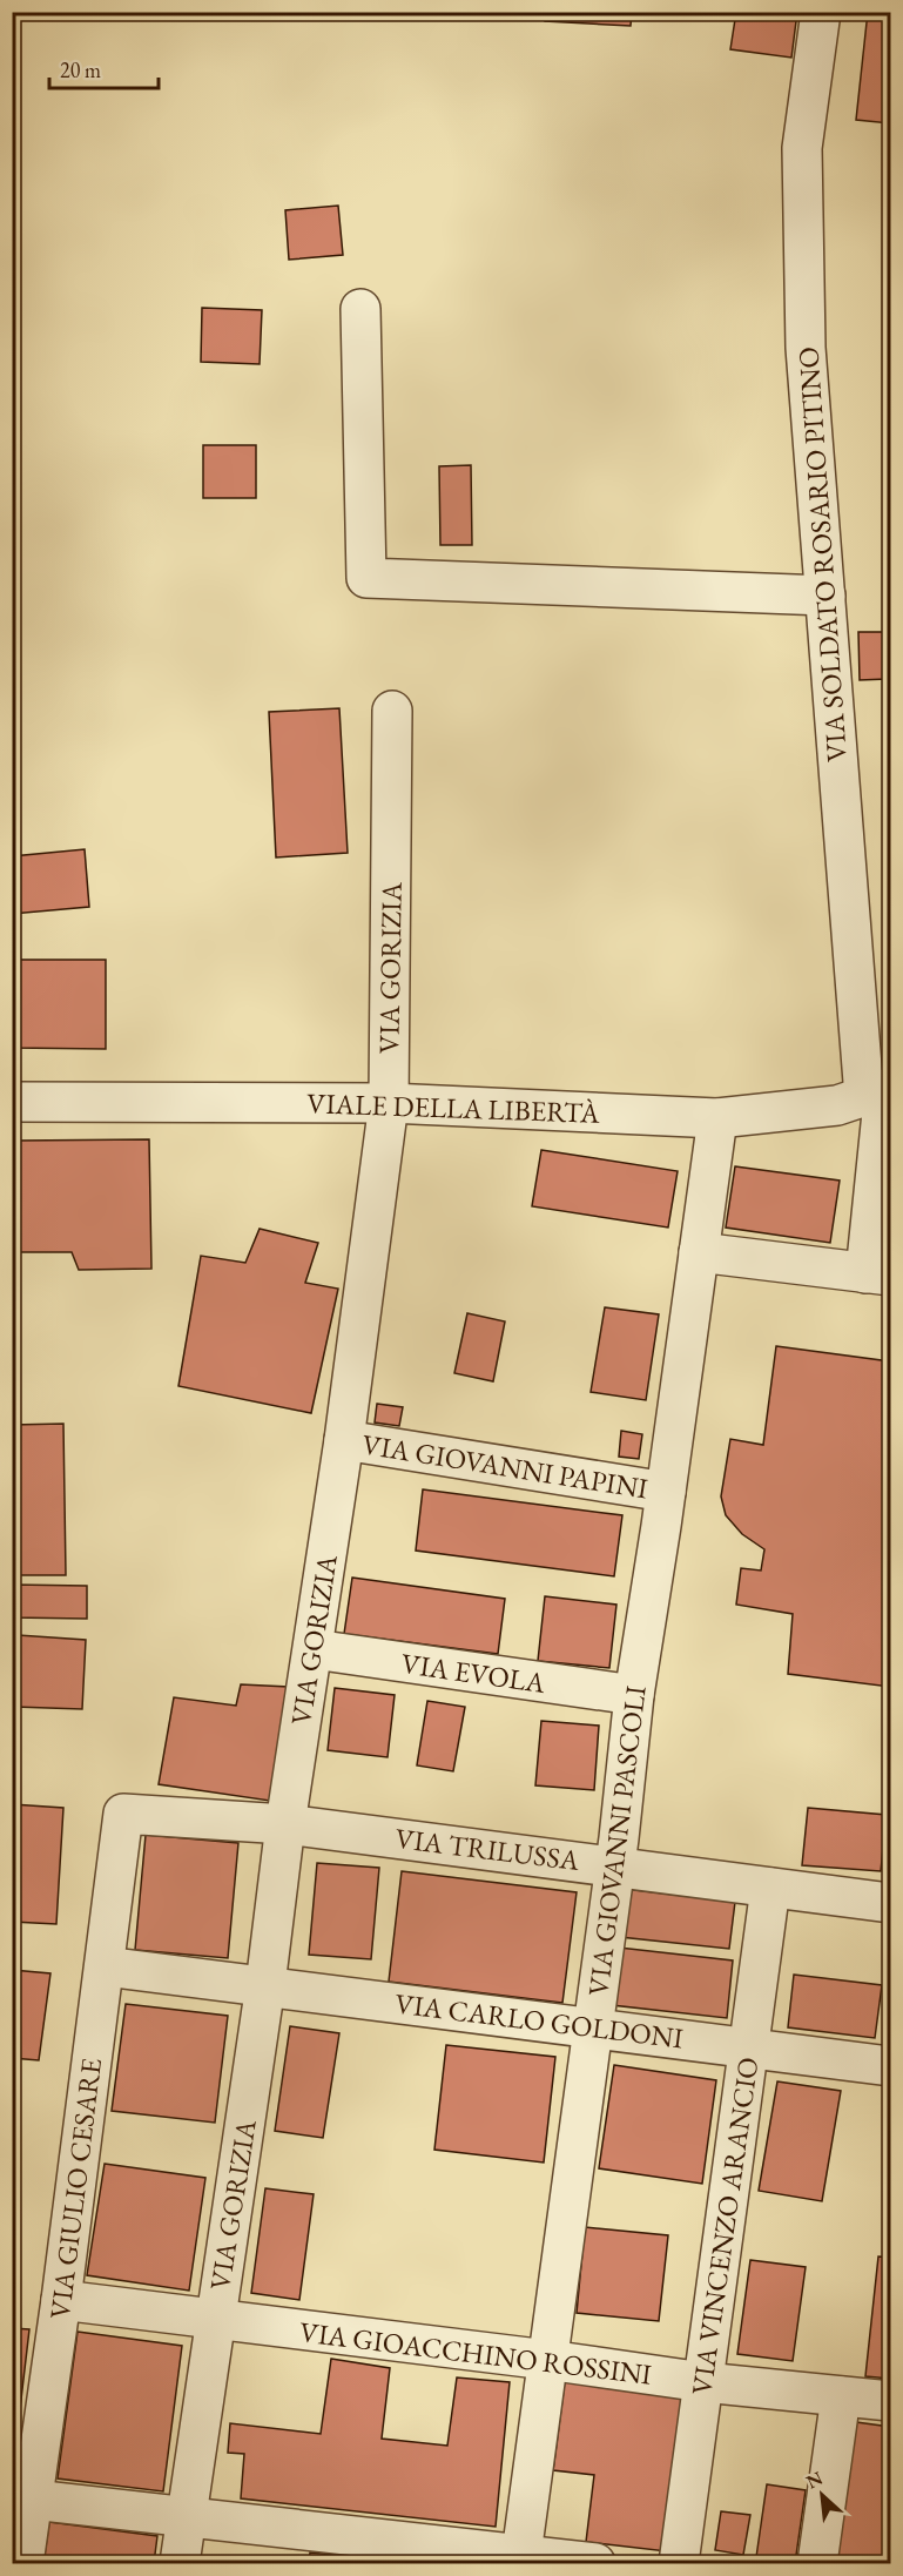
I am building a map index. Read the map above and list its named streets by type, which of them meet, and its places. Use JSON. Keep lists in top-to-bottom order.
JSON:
{
  "streets": {
    "street": [
      "VIA SOLDATO ROSARIO PITINO",
      "VIA GORIZIA",
      "VIALE DELLA LIBERTÀ",
      "VIA GIOVANNI PAPINI",
      "VIA EVOLA",
      "VIA GIOVANNI PASCOLI",
      "VIA TRILUSSA",
      "VIA CARLO GOLDONI",
      "VIA GIULIO CESARE",
      "VIA VINCENZO ARANCIO",
      "VIA GIOACCHINO ROSSINI"
    ]
  },
  "crossings": [
    ["VIA SOLDATO ROSARIO PITINO", "VIALE DELLA LIBERTÀ"],
    ["VIA GORIZIA", "VIALE DELLA LIBERTÀ"],
    ["VIA GORIZIA", "VIA GIOVANNI PAPINI"],
    ["VIA GORIZIA", "VIA EVOLA"],
    ["VIA GORIZIA", "VIA TRILUSSA"],
    ["VIA GORIZIA", "VIA CARLO GOLDONI"],
    ["VIA GORIZIA", "VIA GIOACCHINO ROSSINI"],
    ["VIALE DELLA LIBERTÀ", "VIA GIOVANNI PASCOLI"],
    ["VIA GIOVANNI PAPINI", "VIA GIOVANNI PASCOLI"],
    ["VIA EVOLA", "VIA GIOVANNI PASCOLI"],
    ["VIA GIOVANNI PASCOLI", "VIA TRILUSSA"],
    ["VIA GIOVANNI PASCOLI", "VIA CARLO GOLDONI"],
    ["VIA GIOVANNI PASCOLI", "VIA GIOACCHINO ROSSINI"],
    ["VIA TRILUSSA", "VIA GIULIO CESARE"],
    ["VIA TRILUSSA", "VIA VINCENZO ARANCIO"],
    ["VIA CARLO GOLDONI", "VIA GIULIO CESARE"],
    ["VIA CARLO GOLDONI", "VIA VINCENZO ARANCIO"],
    ["VIA GIULIO CESARE", "VIA GIOACCHINO ROSSINI"],
    ["VIA VINCENZO ARANCIO", "VIA GIOACCHINO ROSSINI"]
  ],
  "scale_bar": "20 m",
  "north": "top left"
}
